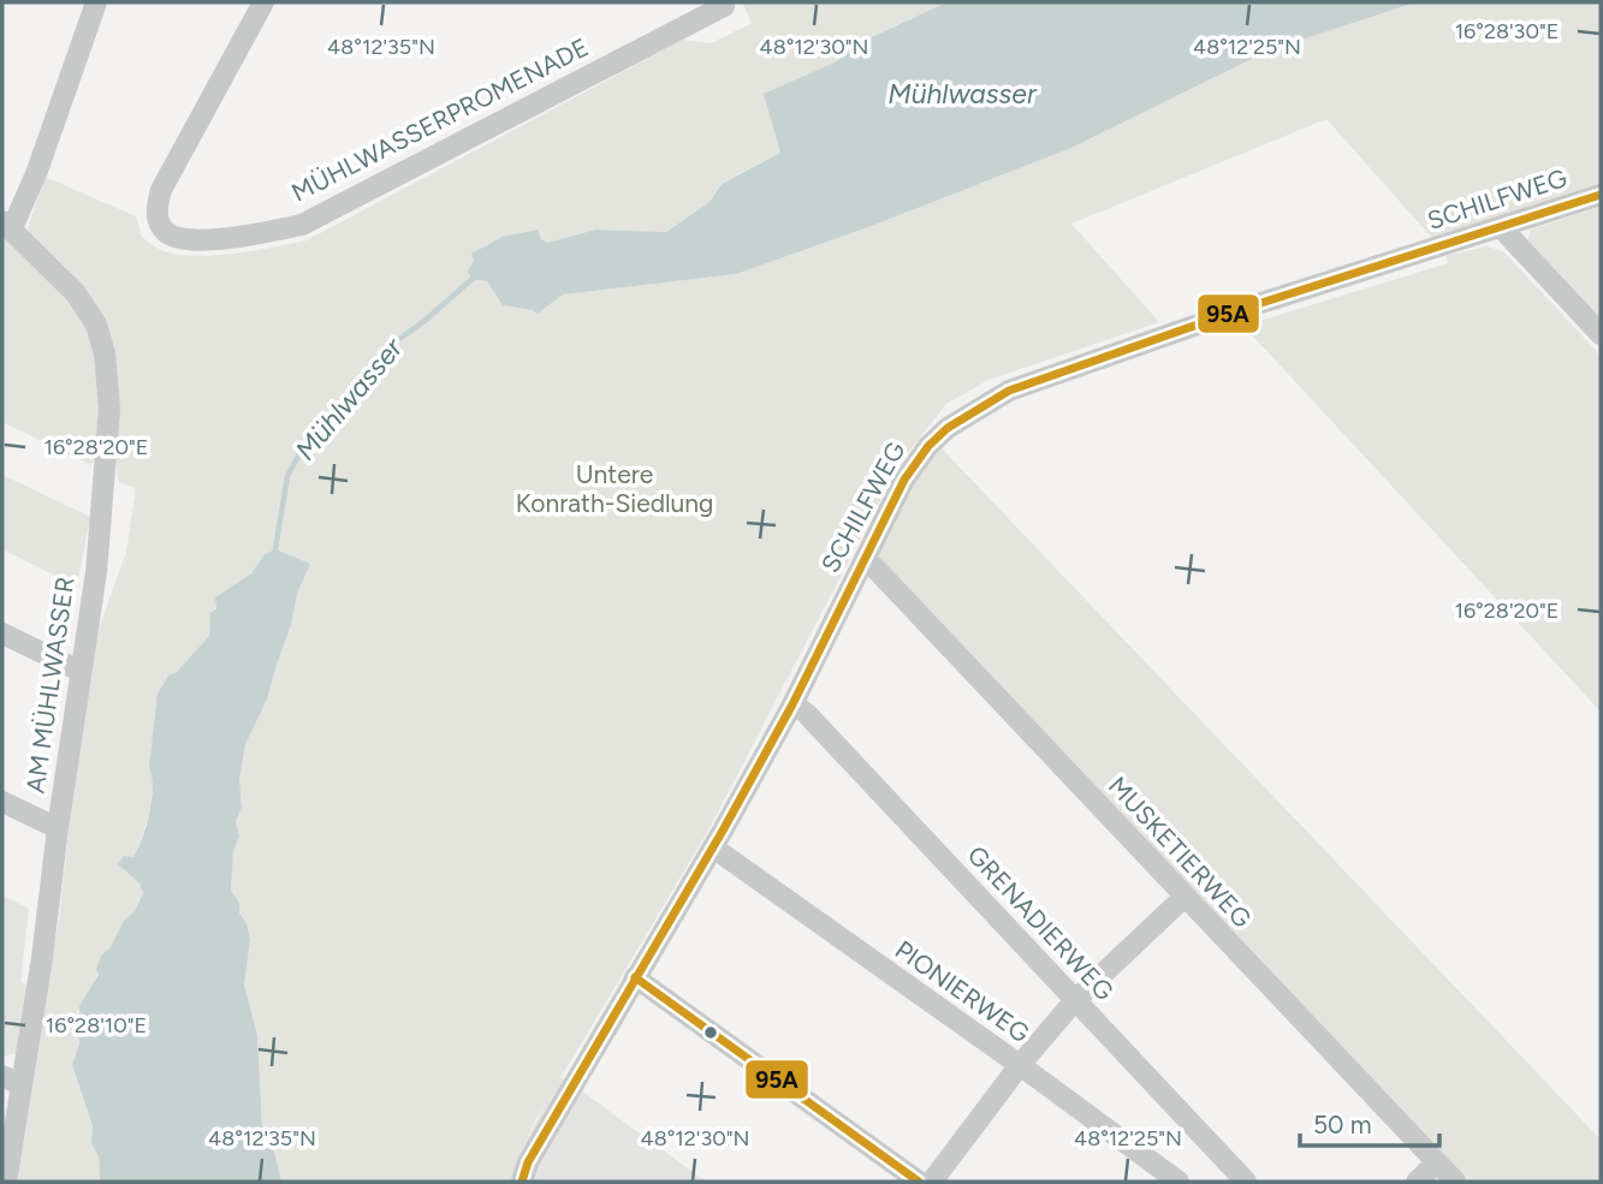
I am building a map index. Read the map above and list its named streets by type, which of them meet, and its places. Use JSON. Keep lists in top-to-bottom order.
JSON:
{
  "streets": {
    "street": [
      "MÜHLWASSERPROMENADE",
      "SCHILFWEG",
      "AM MÜHLWASSER",
      "MUSKETIERWEG",
      "GRENADIERWEG",
      "PIONIERWEG"
    ]
  },
  "crossings": [
    ["SCHILFWEG", "MUSKETIERWEG"],
    ["SCHILFWEG", "GRENADIERWEG"],
    ["SCHILFWEG", "PIONIERWEG"]
  ],
  "water": ["Mühlwasser"],
  "parks": ["Untere Konrath-Siedlung"],
  "lines": ["transit line 95A"],
  "scale_bar": "50 m",
  "coordinates": [
    "16°28'30\"E",
    "48°12'35\"N",
    "48°12'30\"N",
    "48°12'25\"N",
    "16°28'20\"E",
    "16°28'10\"E"
  ]
}
